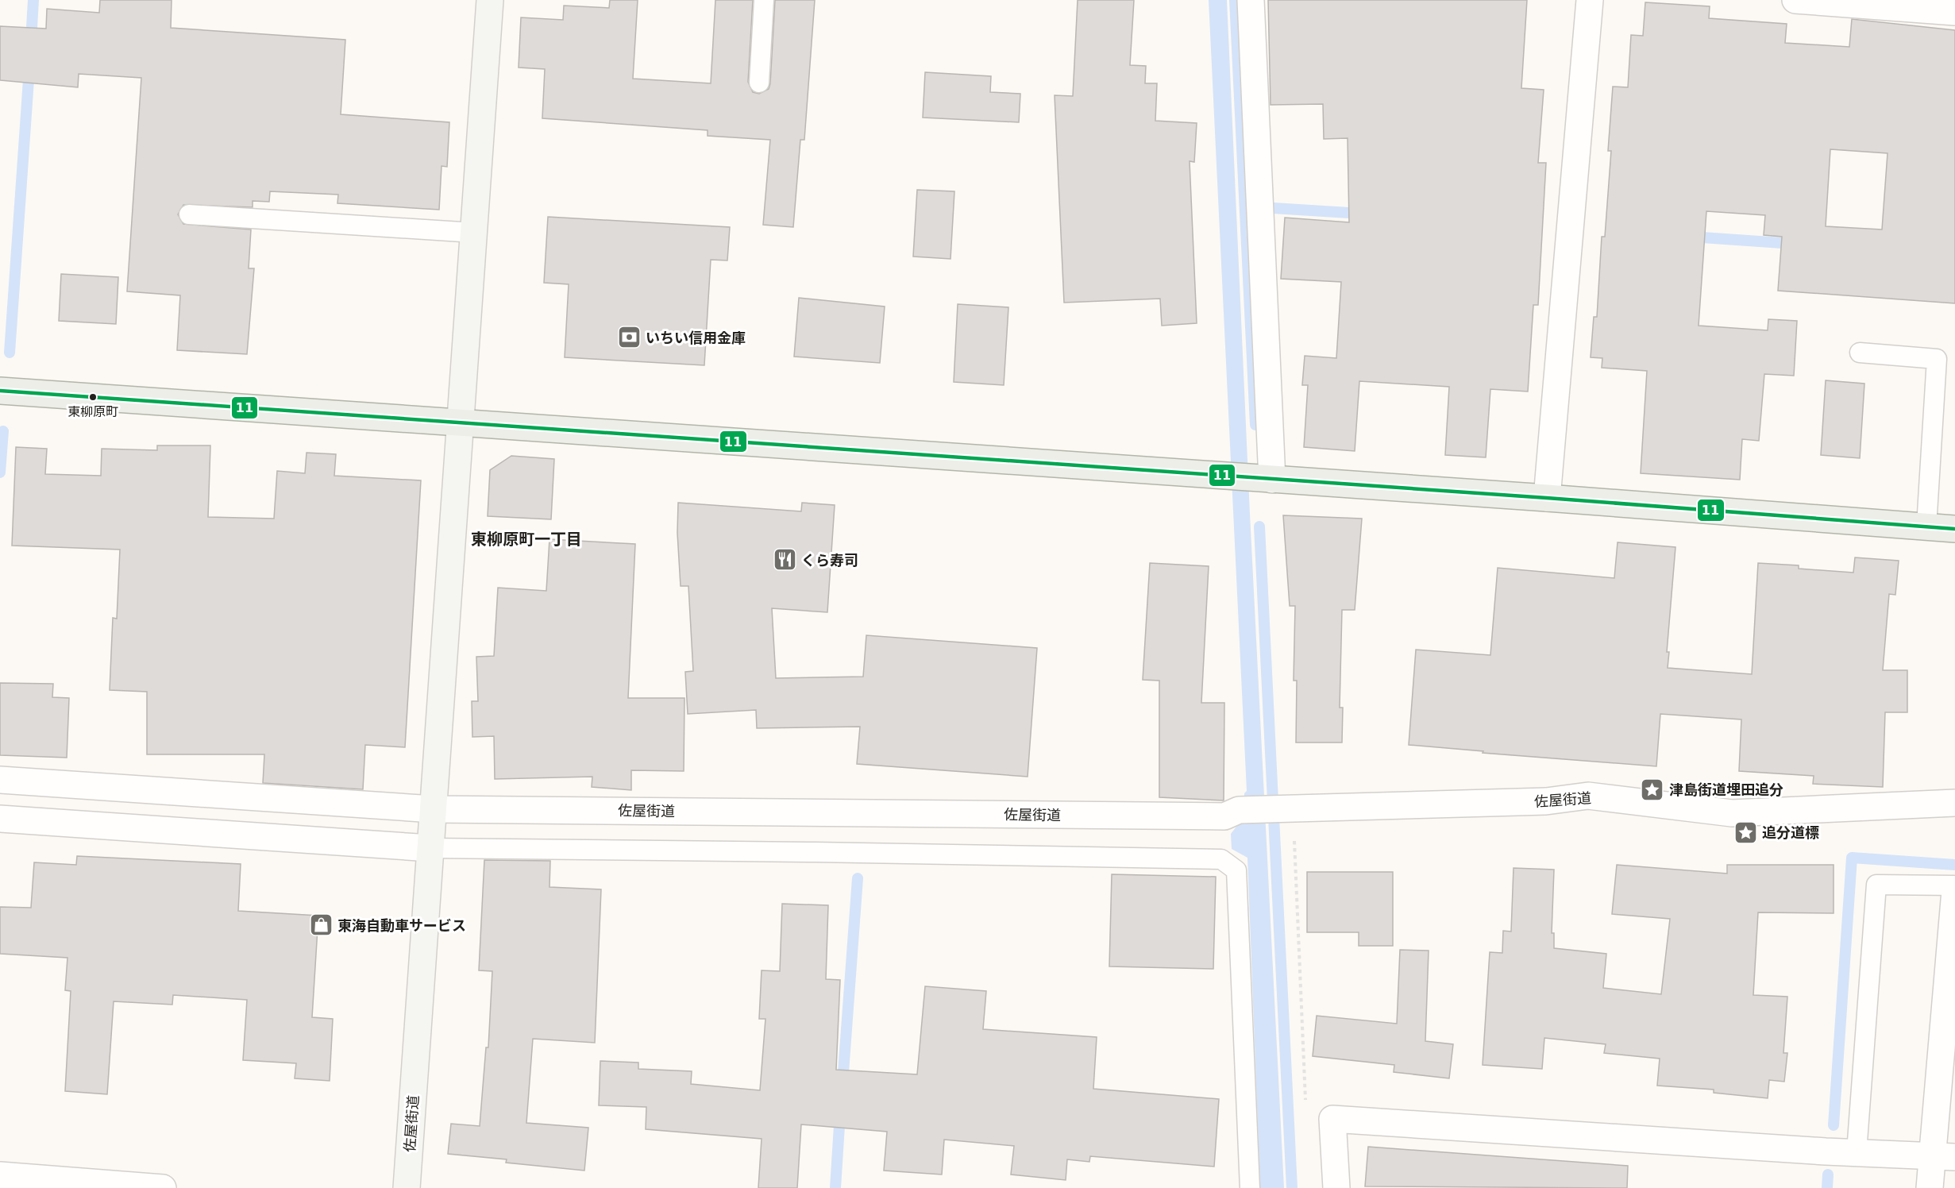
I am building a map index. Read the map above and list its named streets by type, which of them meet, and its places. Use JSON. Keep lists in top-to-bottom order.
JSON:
{
  "streets": {
    "street": ["佐屋街道"]
  },
  "districts": ["東柳原町一丁目"],
  "places": {
    "bank": ["いちい信用金庫"],
    "other": ["東柳原町"],
    "restaurant": ["くら寿司"],
    "place": ["津島街道埋田追分", "追分道標"],
    "shop": ["東海自動車サービス"]
  },
  "lines": ["transit line 11"]
}
